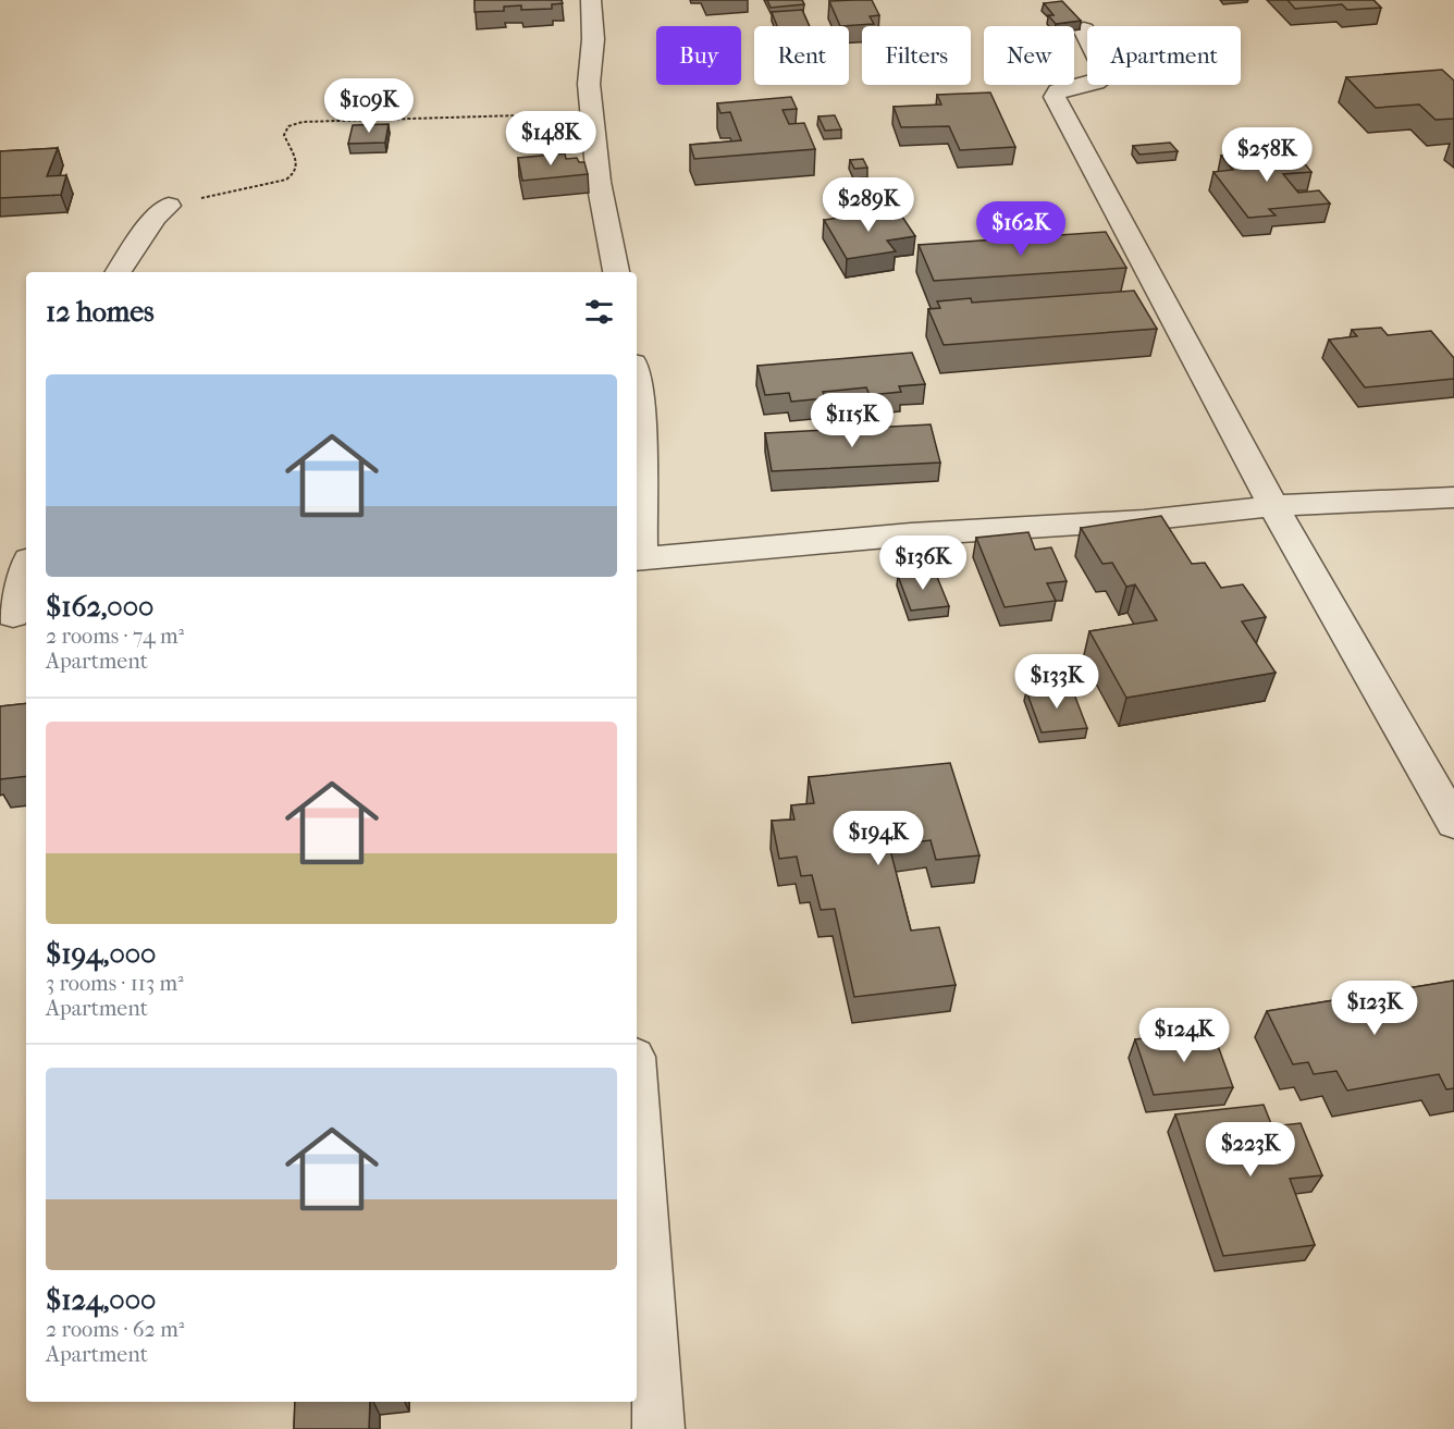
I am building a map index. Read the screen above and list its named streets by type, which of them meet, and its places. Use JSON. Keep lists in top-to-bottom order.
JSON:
{
  "page": {
    "chip": [
      "Buy",
      "Rent",
      "Filters",
      "New",
      "Apartment"
    ],
    "price": [
      "$109K",
      "$148K",
      "$258K",
      "$289K",
      "$162K",
      "$115K",
      "$136K",
      "$133K",
      "$194K",
      "$123K",
      "$124K",
      "$223K"
    ],
    "heading": "12 homes",
    "list": [
      {
        "name": "$162,000",
        "note": "2 rooms · 74 m² · Apartment"
      },
      {
        "name": "$194,000",
        "note": "3 rooms · 113 m² · Apartment"
      },
      {
        "name": "$124,000",
        "note": "2 rooms · 62 m² · Apartment"
      }
    ]
  }
}
